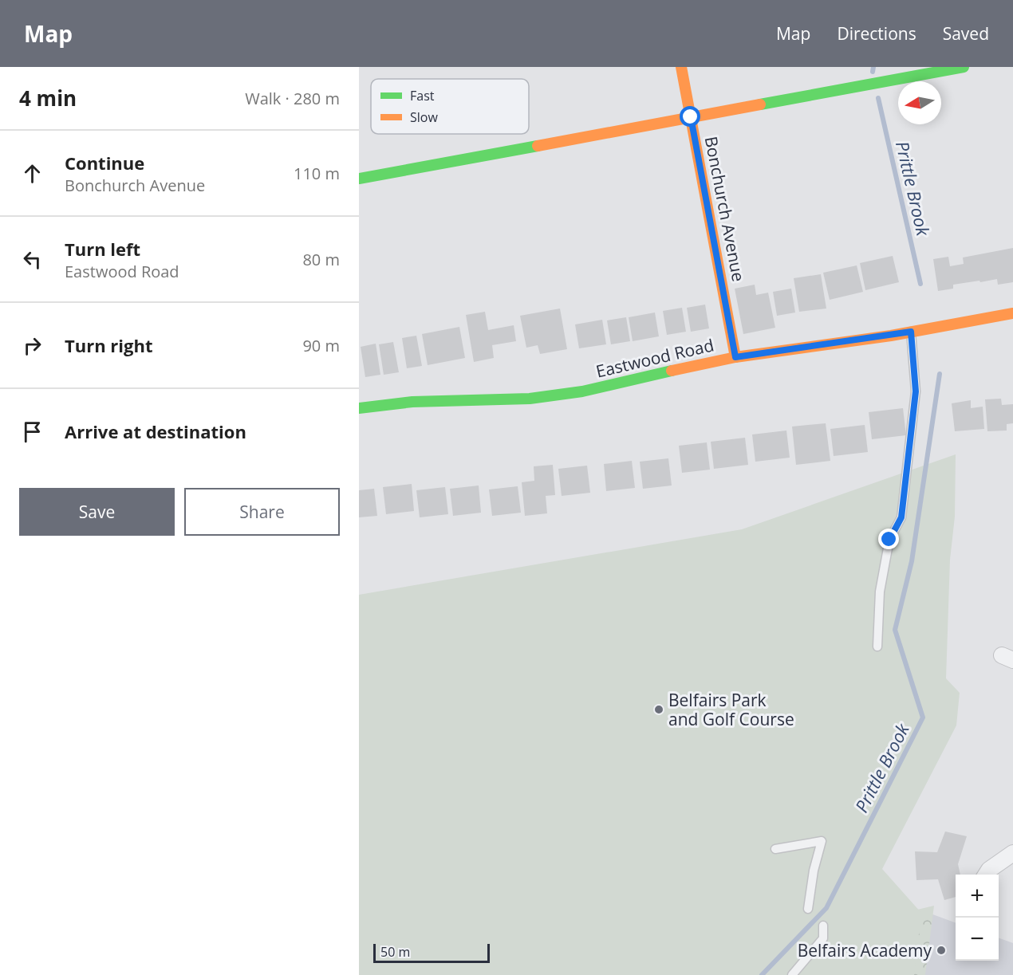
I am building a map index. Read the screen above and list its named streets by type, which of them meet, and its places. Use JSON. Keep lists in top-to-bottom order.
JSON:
{
  "streets": {
    "street": ["Bonchurch Avenue", "Eastwood Road"]
  },
  "crossings": [
    ["Bonchurch Avenue", "Eastwood Road"]
  ],
  "water": ["Prittle Brook"],
  "places": ["Belfairs Park and Golf Course", "Belfairs Academy"],
  "legend": ["Fast", "Slow"],
  "scale_bar": "50 m",
  "north": "left",
  "page": {
    "header": "Map",
    "nav": ["Map", "Directions", "Saved"],
    "heading": ["4 min", "Walk · 280 m"],
    "list": [
      ["Continue", "Bonchurch Avenue", "110 m"],
      ["Turn left", "Eastwood Road", "80 m"],
      ["Turn right", "90 m"],
      "Arrive at destination"
    ],
    "buttons": ["Save", "Share"],
    "map_buttons": ["+", "−"],
    "scale": "50 m"
  }
}
